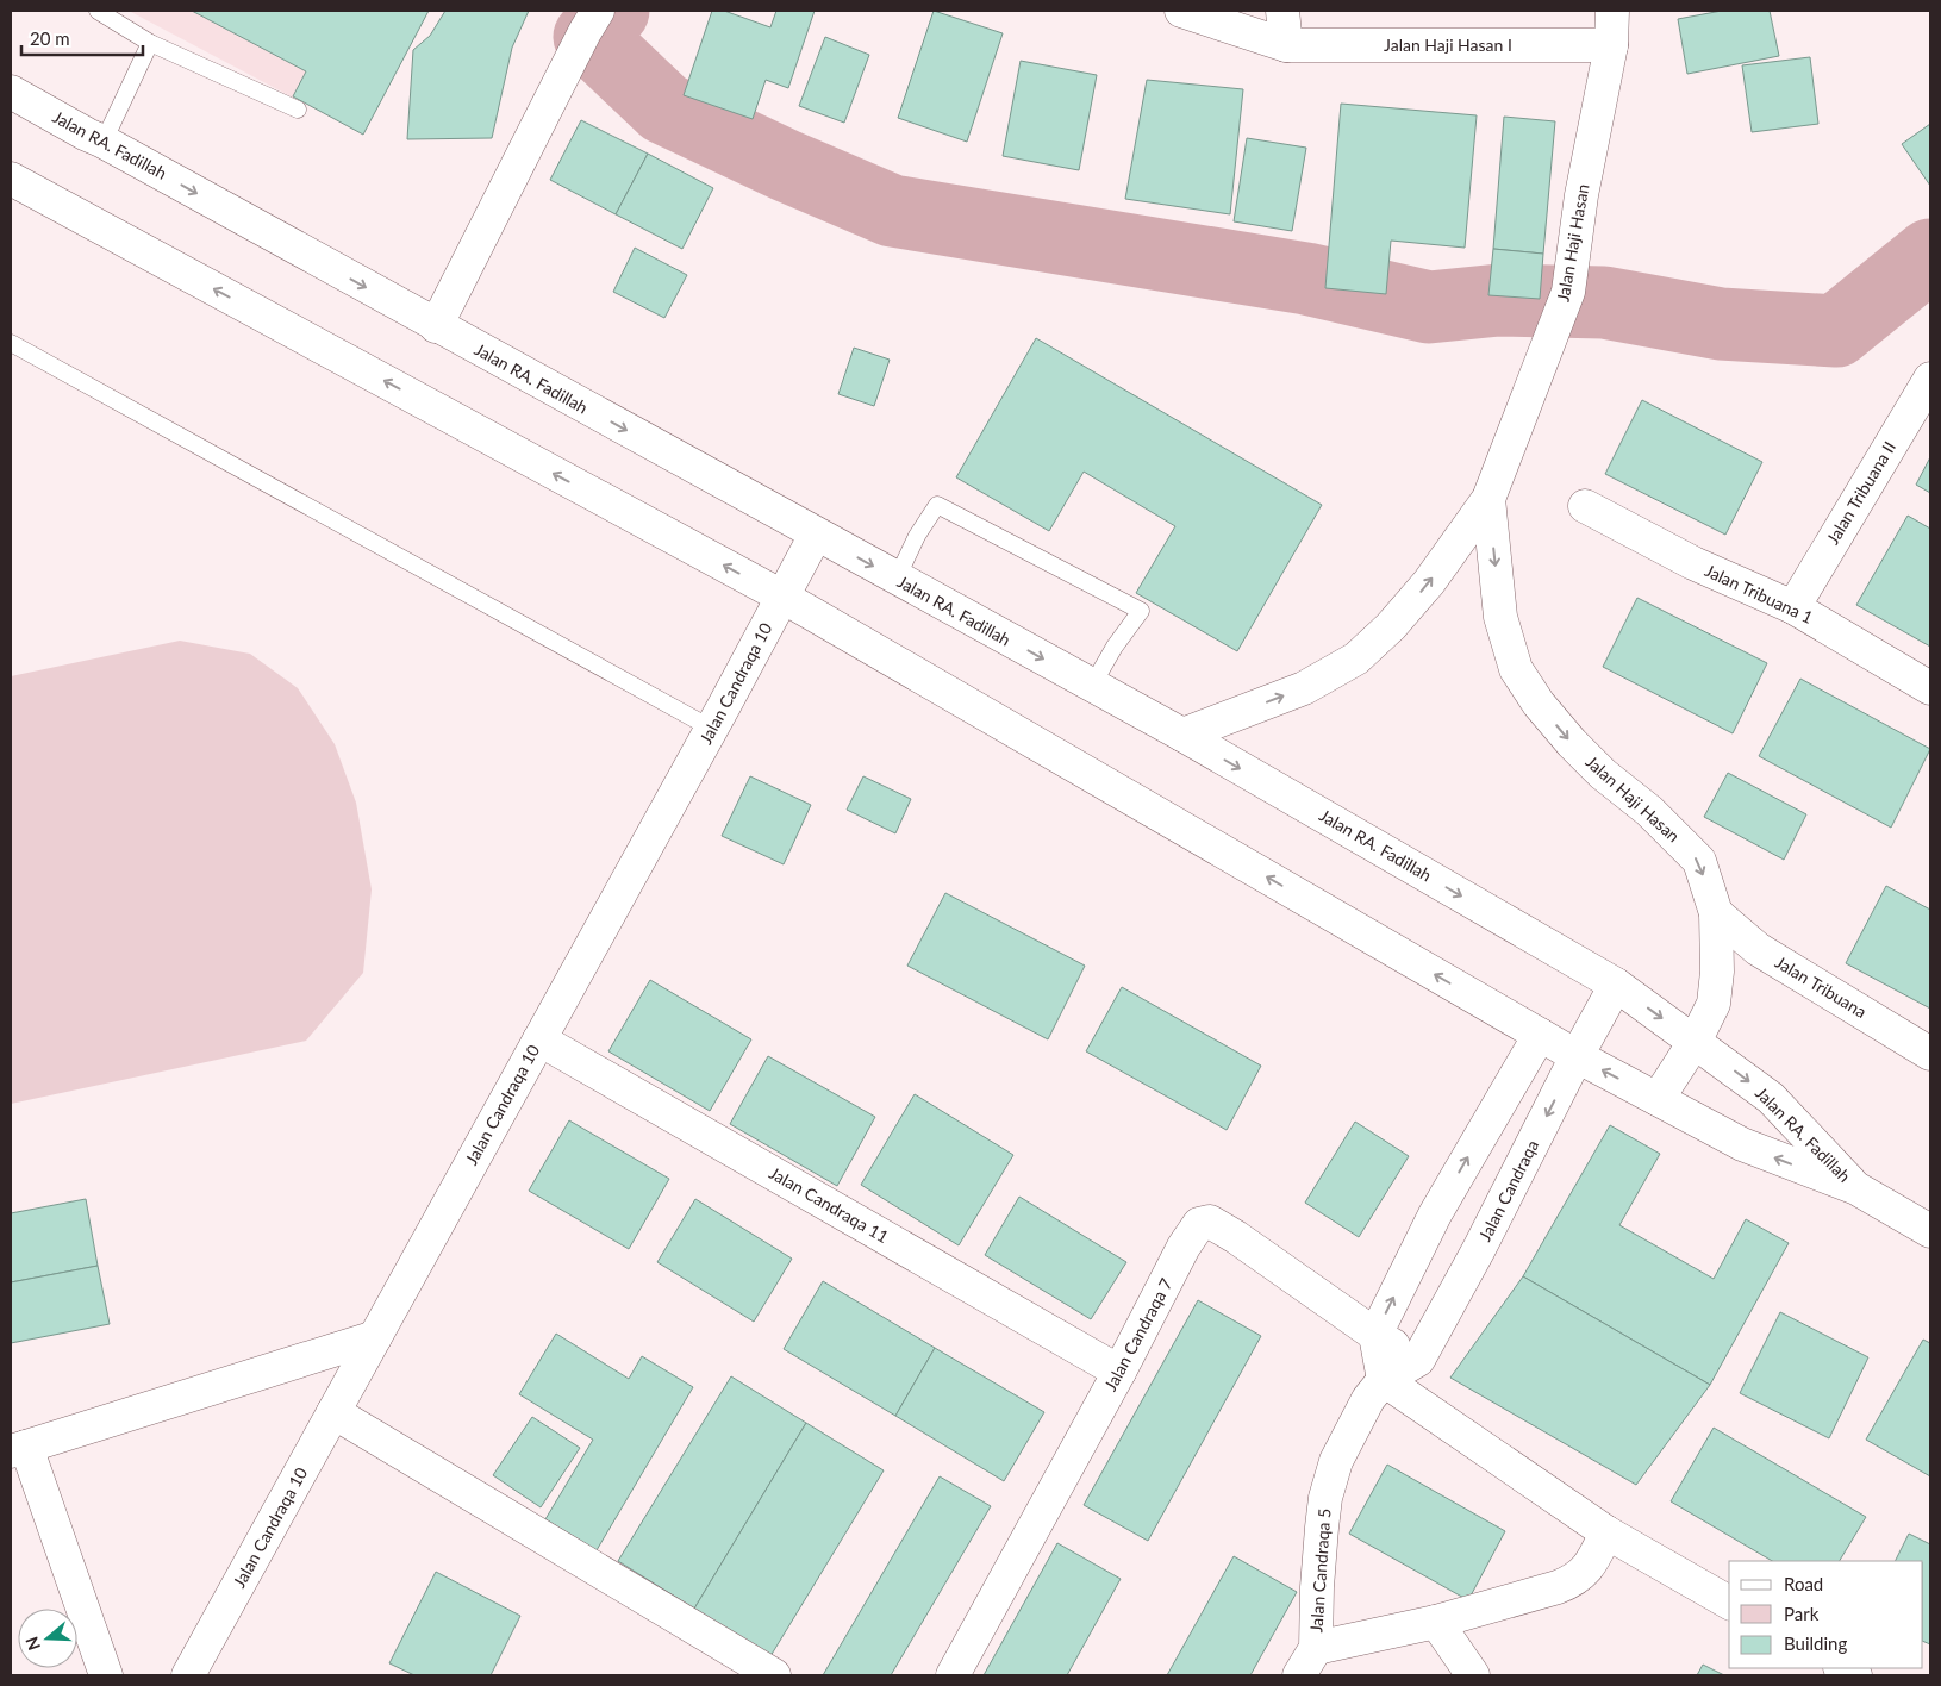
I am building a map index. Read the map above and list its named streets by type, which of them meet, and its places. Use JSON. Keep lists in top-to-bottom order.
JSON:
{
  "streets": {
    "street": [
      "Jalan Haji Hasan I",
      "Jalan RA. Fadillah",
      "Jalan Haji Hasan",
      "Jalan Tribuana II",
      "Jalan Tribuana 1",
      "Jalan Candraqa 10",
      "Jalan Tribuana",
      "Jalan Candraqa",
      "Jalan Candraqa 11",
      "Jalan Candraqa 7",
      "Jalan Candraqa 5"
    ]
  },
  "crossings": [
    ["Jalan Haji Hasan I", "Jalan Haji Hasan"],
    ["Jalan RA. Fadillah", "Jalan Haji Hasan"],
    ["Jalan RA. Fadillah", "Jalan Candraqa 10"],
    ["Jalan RA. Fadillah", "Jalan Candraqa"],
    ["Jalan Haji Hasan", "Jalan Tribuana"],
    ["Jalan Tribuana II", "Jalan Tribuana 1"],
    ["Jalan Candraqa 10", "Jalan Candraqa 11"],
    ["Jalan Candraqa", "Jalan Candraqa 7"],
    ["Jalan Candraqa 11", "Jalan Candraqa 7"]
  ],
  "legend": ["Road", "Park", "Building"],
  "scale_bar": "20 m",
  "north": "left"
}
